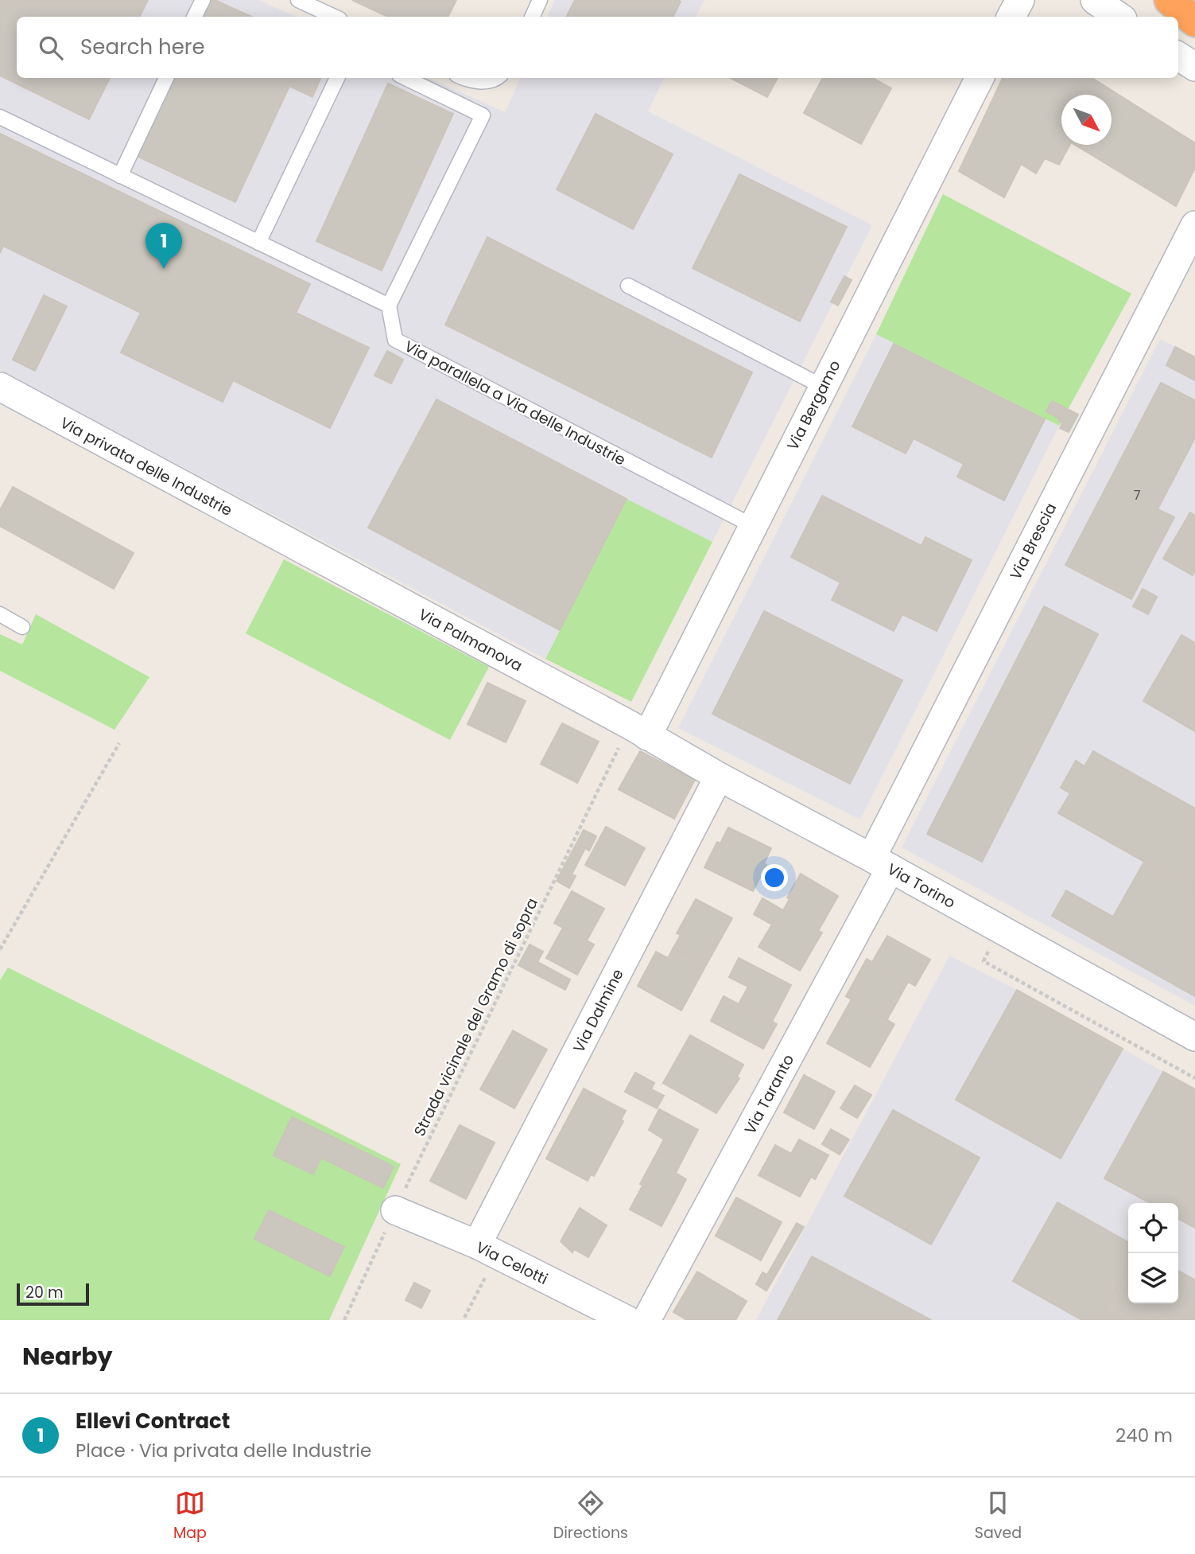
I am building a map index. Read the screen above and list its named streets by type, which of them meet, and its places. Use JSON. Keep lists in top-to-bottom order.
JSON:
{
  "streets": {
    "street": [
      "Via Bergamo",
      "Via privata delle Industrie",
      "Via Brescia",
      "Via Palmanova",
      "Via Torino",
      "Via Dalmine",
      "Via Taranto",
      "Via Celotti"
    ],
    "lane": ["Via parallela a Via delle Industrie"],
    "path": ["Strada vicinale del Gramo di sopra"]
  },
  "crossings": [
    ["Via parallela a Via delle Industrie", "Via Bergamo"],
    ["Via Bergamo", "Via Palmanova"],
    ["Via Bergamo", "Via Torino"],
    ["Via Bergamo", "Strada vicinale del Gramo di sopra"],
    ["Via privata delle Industrie", "Via Palmanova"],
    ["Via Brescia", "Via Torino"],
    ["Via Brescia", "Via Taranto"],
    ["Via Palmanova", "Via Torino"],
    ["Via Palmanova", "Strada vicinale del Gramo di sopra"],
    ["Via Torino", "Via Dalmine"],
    ["Via Torino", "Strada vicinale del Gramo di sopra"],
    ["Via Torino", "Via Taranto"],
    ["Via Dalmine", "Via Celotti"],
    ["Strada vicinale del Gramo di sopra", "Via Celotti"]
  ],
  "house_numbers": ["7"],
  "scale_bar": "20 m",
  "north": "bottom right",
  "page": {
    "search": "Search here",
    "pins": "1",
    "scale": "20 m",
    "heading": "Nearby",
    "list": [
      {
        "mark": "1",
        "name": "Ellevi Contract",
        "note": "Place · Via privata delle Industrie",
        "value": "240 m"
      }
    ],
    "nav": ["Map", "Directions", "Saved"]
  }
}
